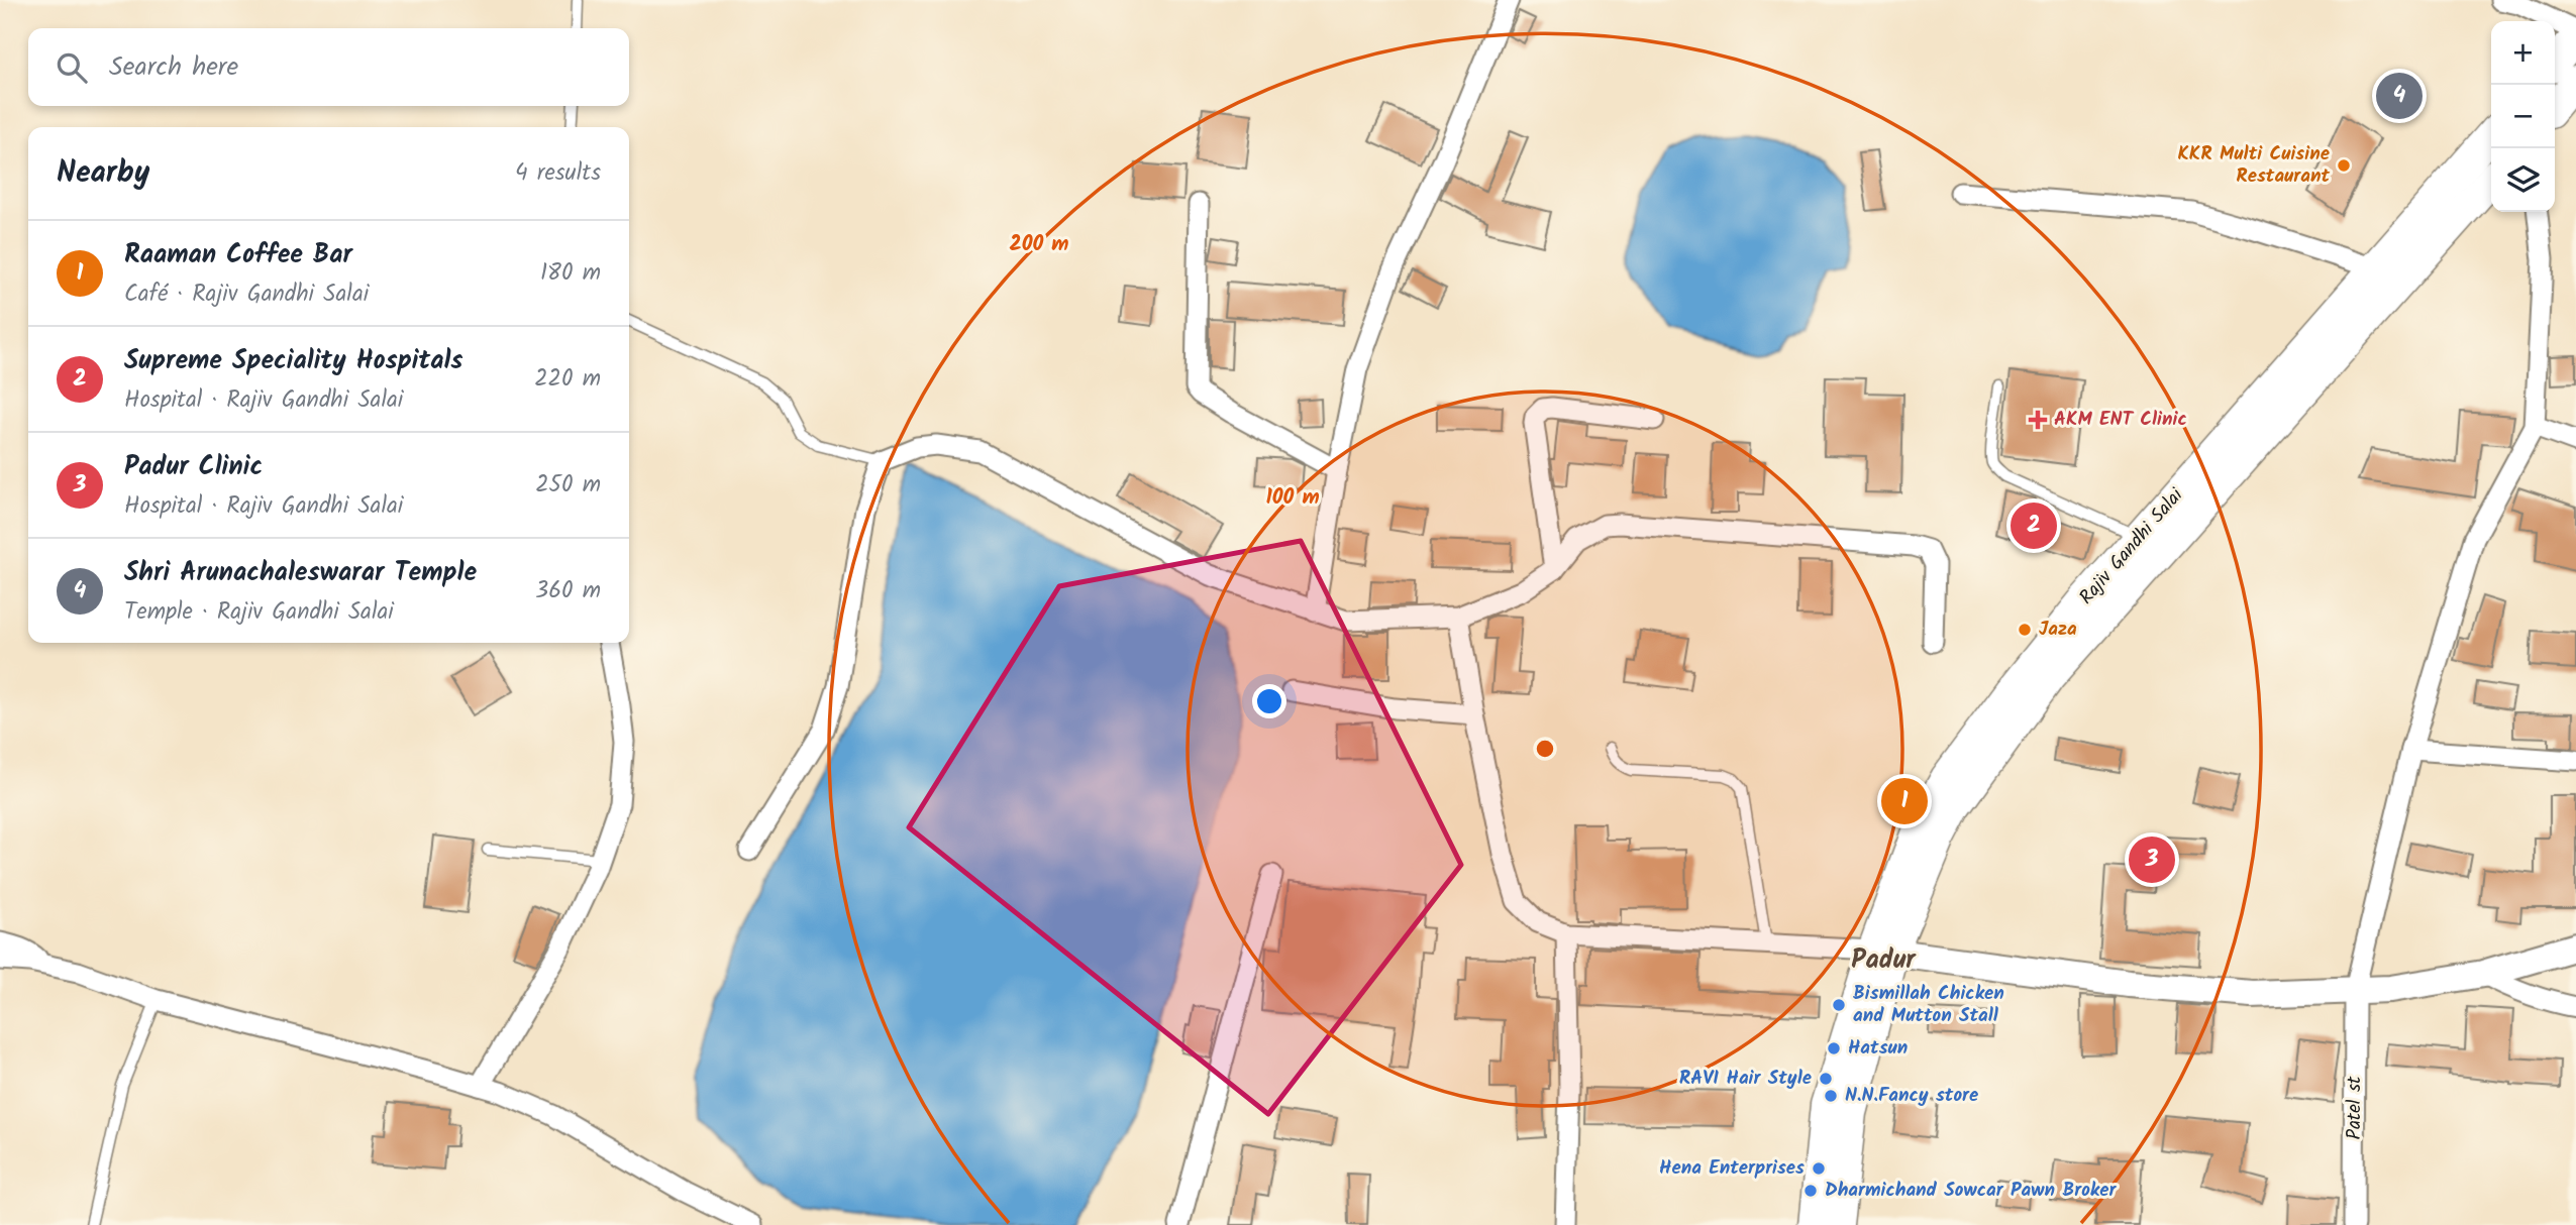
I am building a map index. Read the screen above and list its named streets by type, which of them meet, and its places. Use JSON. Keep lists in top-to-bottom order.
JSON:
{
  "streets": {
    "main road": ["Rajiv Gandhi Salai"],
    "street": ["Patel st"]
  },
  "districts": ["Padur"],
  "places": {
    "other": [
      "KKR Multi Cuisine Restaurant",
      "Jaza",
      "Bismillah Chicken and Mutton Stall",
      "Hatsun",
      "RAVI Hair Style",
      "N.N.Fancy store",
      "Hena Enterprises",
      "Dharmichand Sowcar Pawn Broker"
    ],
    "health": ["AKM ENT Clinic"]
  },
  "page": {
    "map_buttons": ["+", "−"],
    "search": "Search here",
    "pins": [
      "4",
      "2",
      "1",
      "3"
    ],
    "heading": ["Nearby", "4 results"],
    "list": [
      {
        "mark": "1",
        "name": "Raaman Coffee Bar",
        "note": "Café · Rajiv Gandhi Salai",
        "value": "180 m"
      },
      {
        "mark": "2",
        "name": "Supreme Speciality Hospitals",
        "note": "Hospital · Rajiv Gandhi Salai",
        "value": "220 m"
      },
      {
        "mark": "3",
        "name": "Padur Clinic",
        "note": "Hospital · Rajiv Gandhi Salai",
        "value": "250 m"
      },
      {
        "mark": "4",
        "name": "Shri Arunachaleswarar Temple",
        "note": "Temple · Rajiv Gandhi Salai",
        "value": "360 m"
      }
    ]
  },
  "rings": ["200 m", "100 m"]
}
